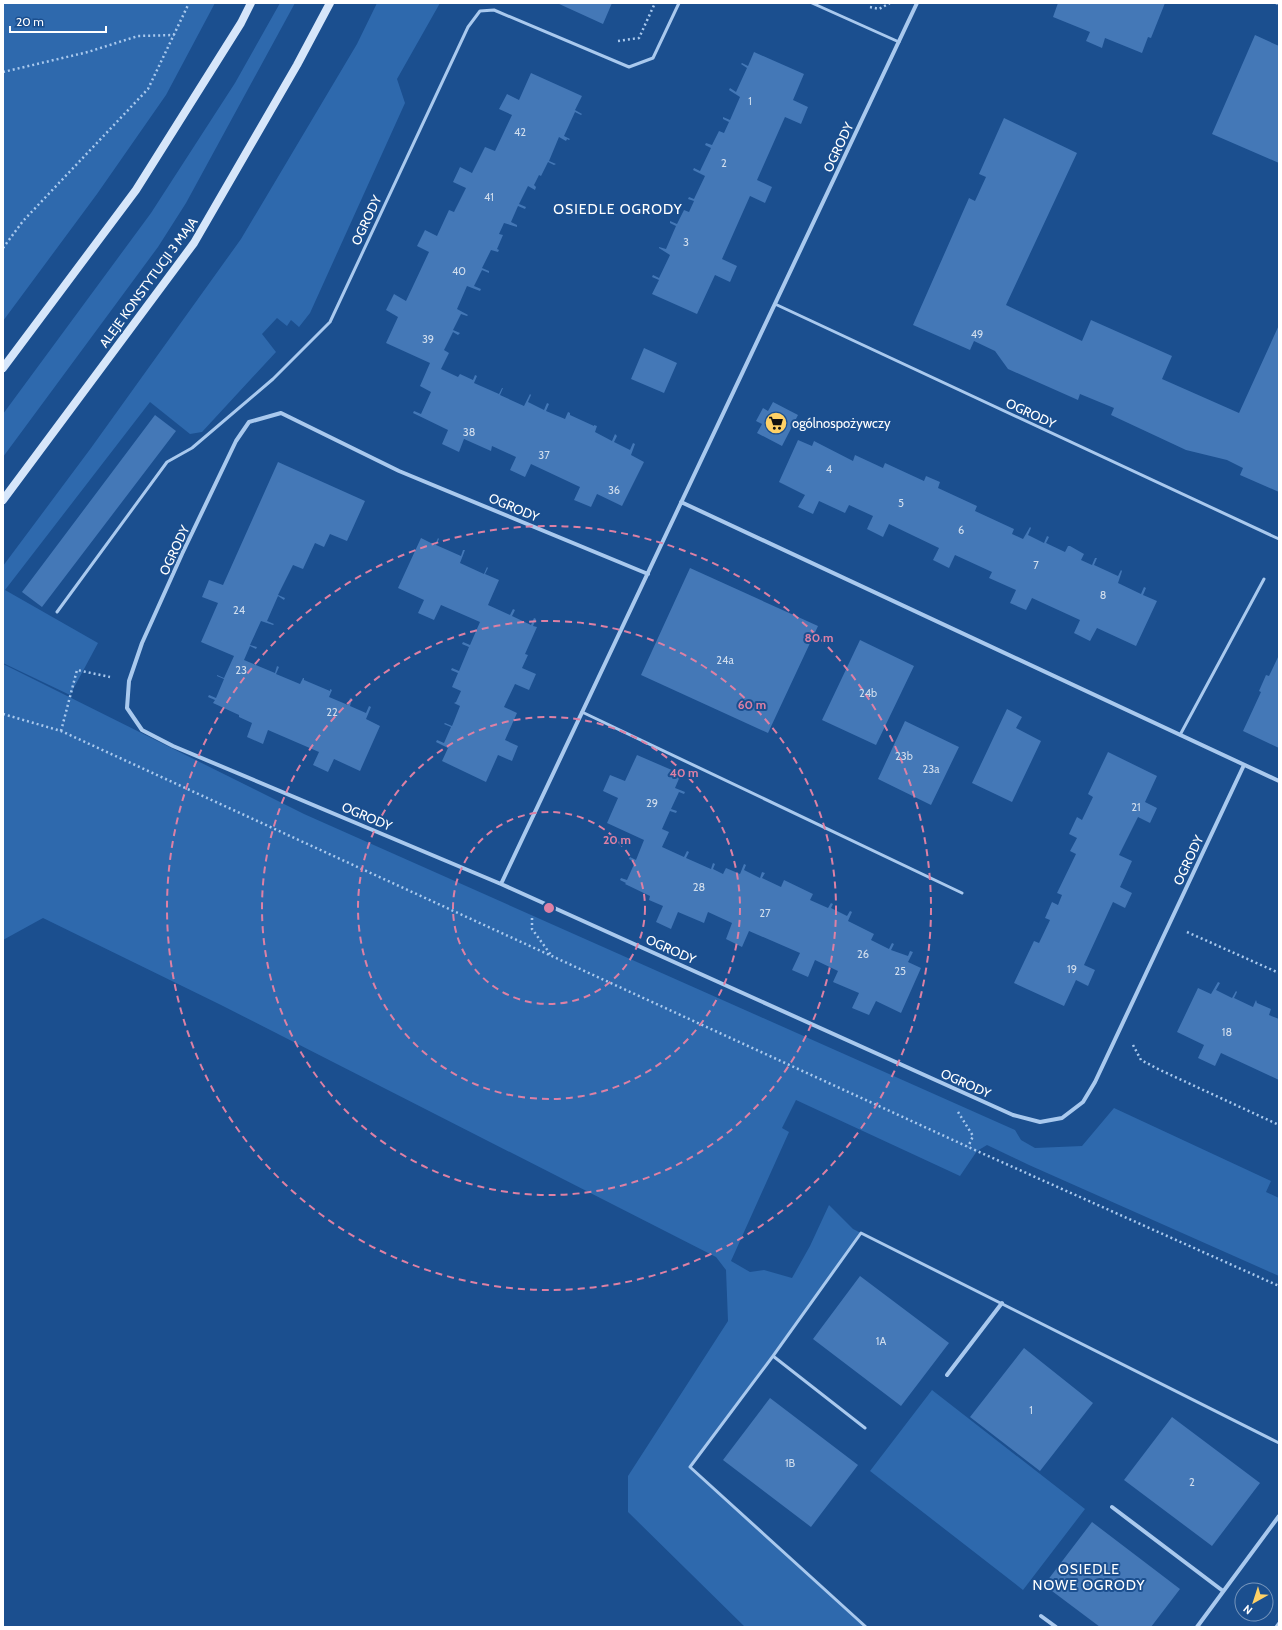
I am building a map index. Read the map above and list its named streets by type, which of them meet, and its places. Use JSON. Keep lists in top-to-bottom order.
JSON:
{
  "streets": {
    "main road": ["ALEJE KONSTYTUCJI 3 MAJA"],
    "street": ["OGRODY"]
  },
  "districts": ["OSIEDLE OGRODY", "OSIEDLE NOWE OGRODY"],
  "places": {
    "supermarket": ["ogólnospożywczy"]
  },
  "house_numbers": [
    "1",
    "42",
    "2",
    "41",
    "3",
    "40",
    "49",
    "39",
    "38",
    "37",
    "4",
    "36",
    "5",
    "6",
    "7",
    "8",
    "24",
    "24a",
    "23",
    "24b",
    "22",
    "23b",
    "23a",
    "29",
    "21",
    "28",
    "27",
    "26",
    "19",
    "25",
    "18",
    "1A",
    "1",
    "1B",
    "2"
  ],
  "scale_bar": "20 m",
  "north": "bottom left",
  "rings": [
    "80 m",
    "60 m",
    "40 m",
    "20 m"
  ]
}
